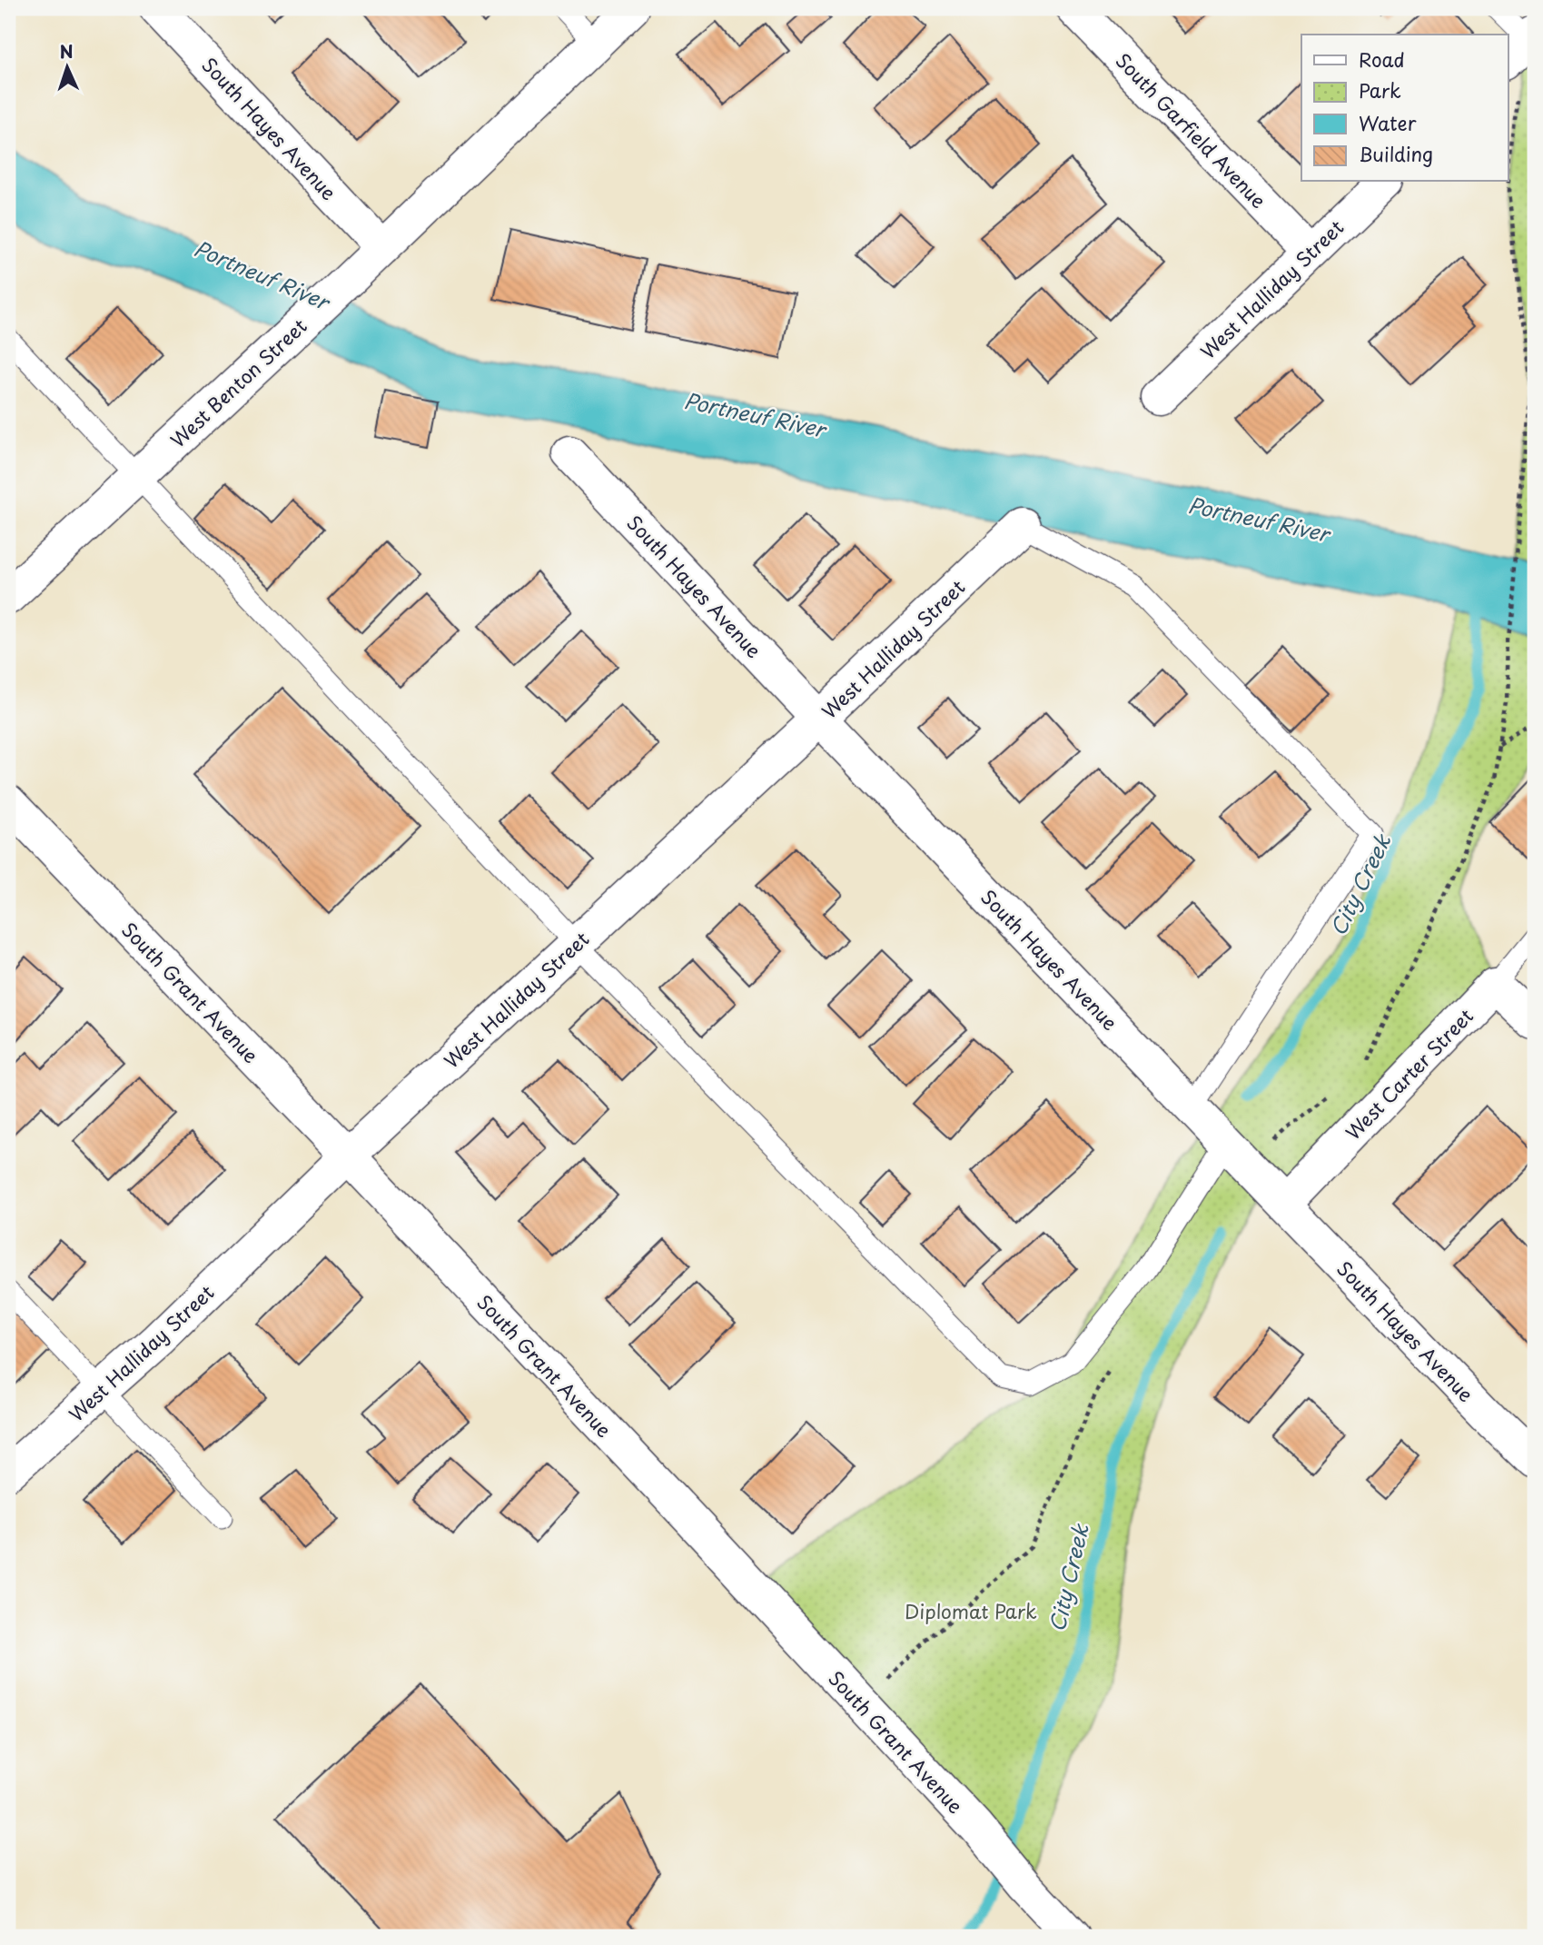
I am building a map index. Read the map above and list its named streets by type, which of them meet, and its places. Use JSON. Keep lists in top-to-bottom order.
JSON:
{
  "streets": {
    "street": [
      "South Hayes Avenue",
      "South Garfield Avenue",
      "West Halliday Street",
      "West Benton Street",
      "South Grant Avenue",
      "West Carter Street"
    ]
  },
  "crossings": [
    ["South Hayes Avenue", "West Halliday Street"],
    ["South Hayes Avenue", "West Benton Street"],
    ["South Hayes Avenue", "West Carter Street"],
    ["South Garfield Avenue", "West Halliday Street"],
    ["West Halliday Street", "South Grant Avenue"]
  ],
  "water": ["Portneuf River", "City Creek"],
  "parks": ["Diplomat Park"],
  "legend": [
    "Road",
    "Park",
    "Water",
    "Building"
  ],
  "north": "top"
}
